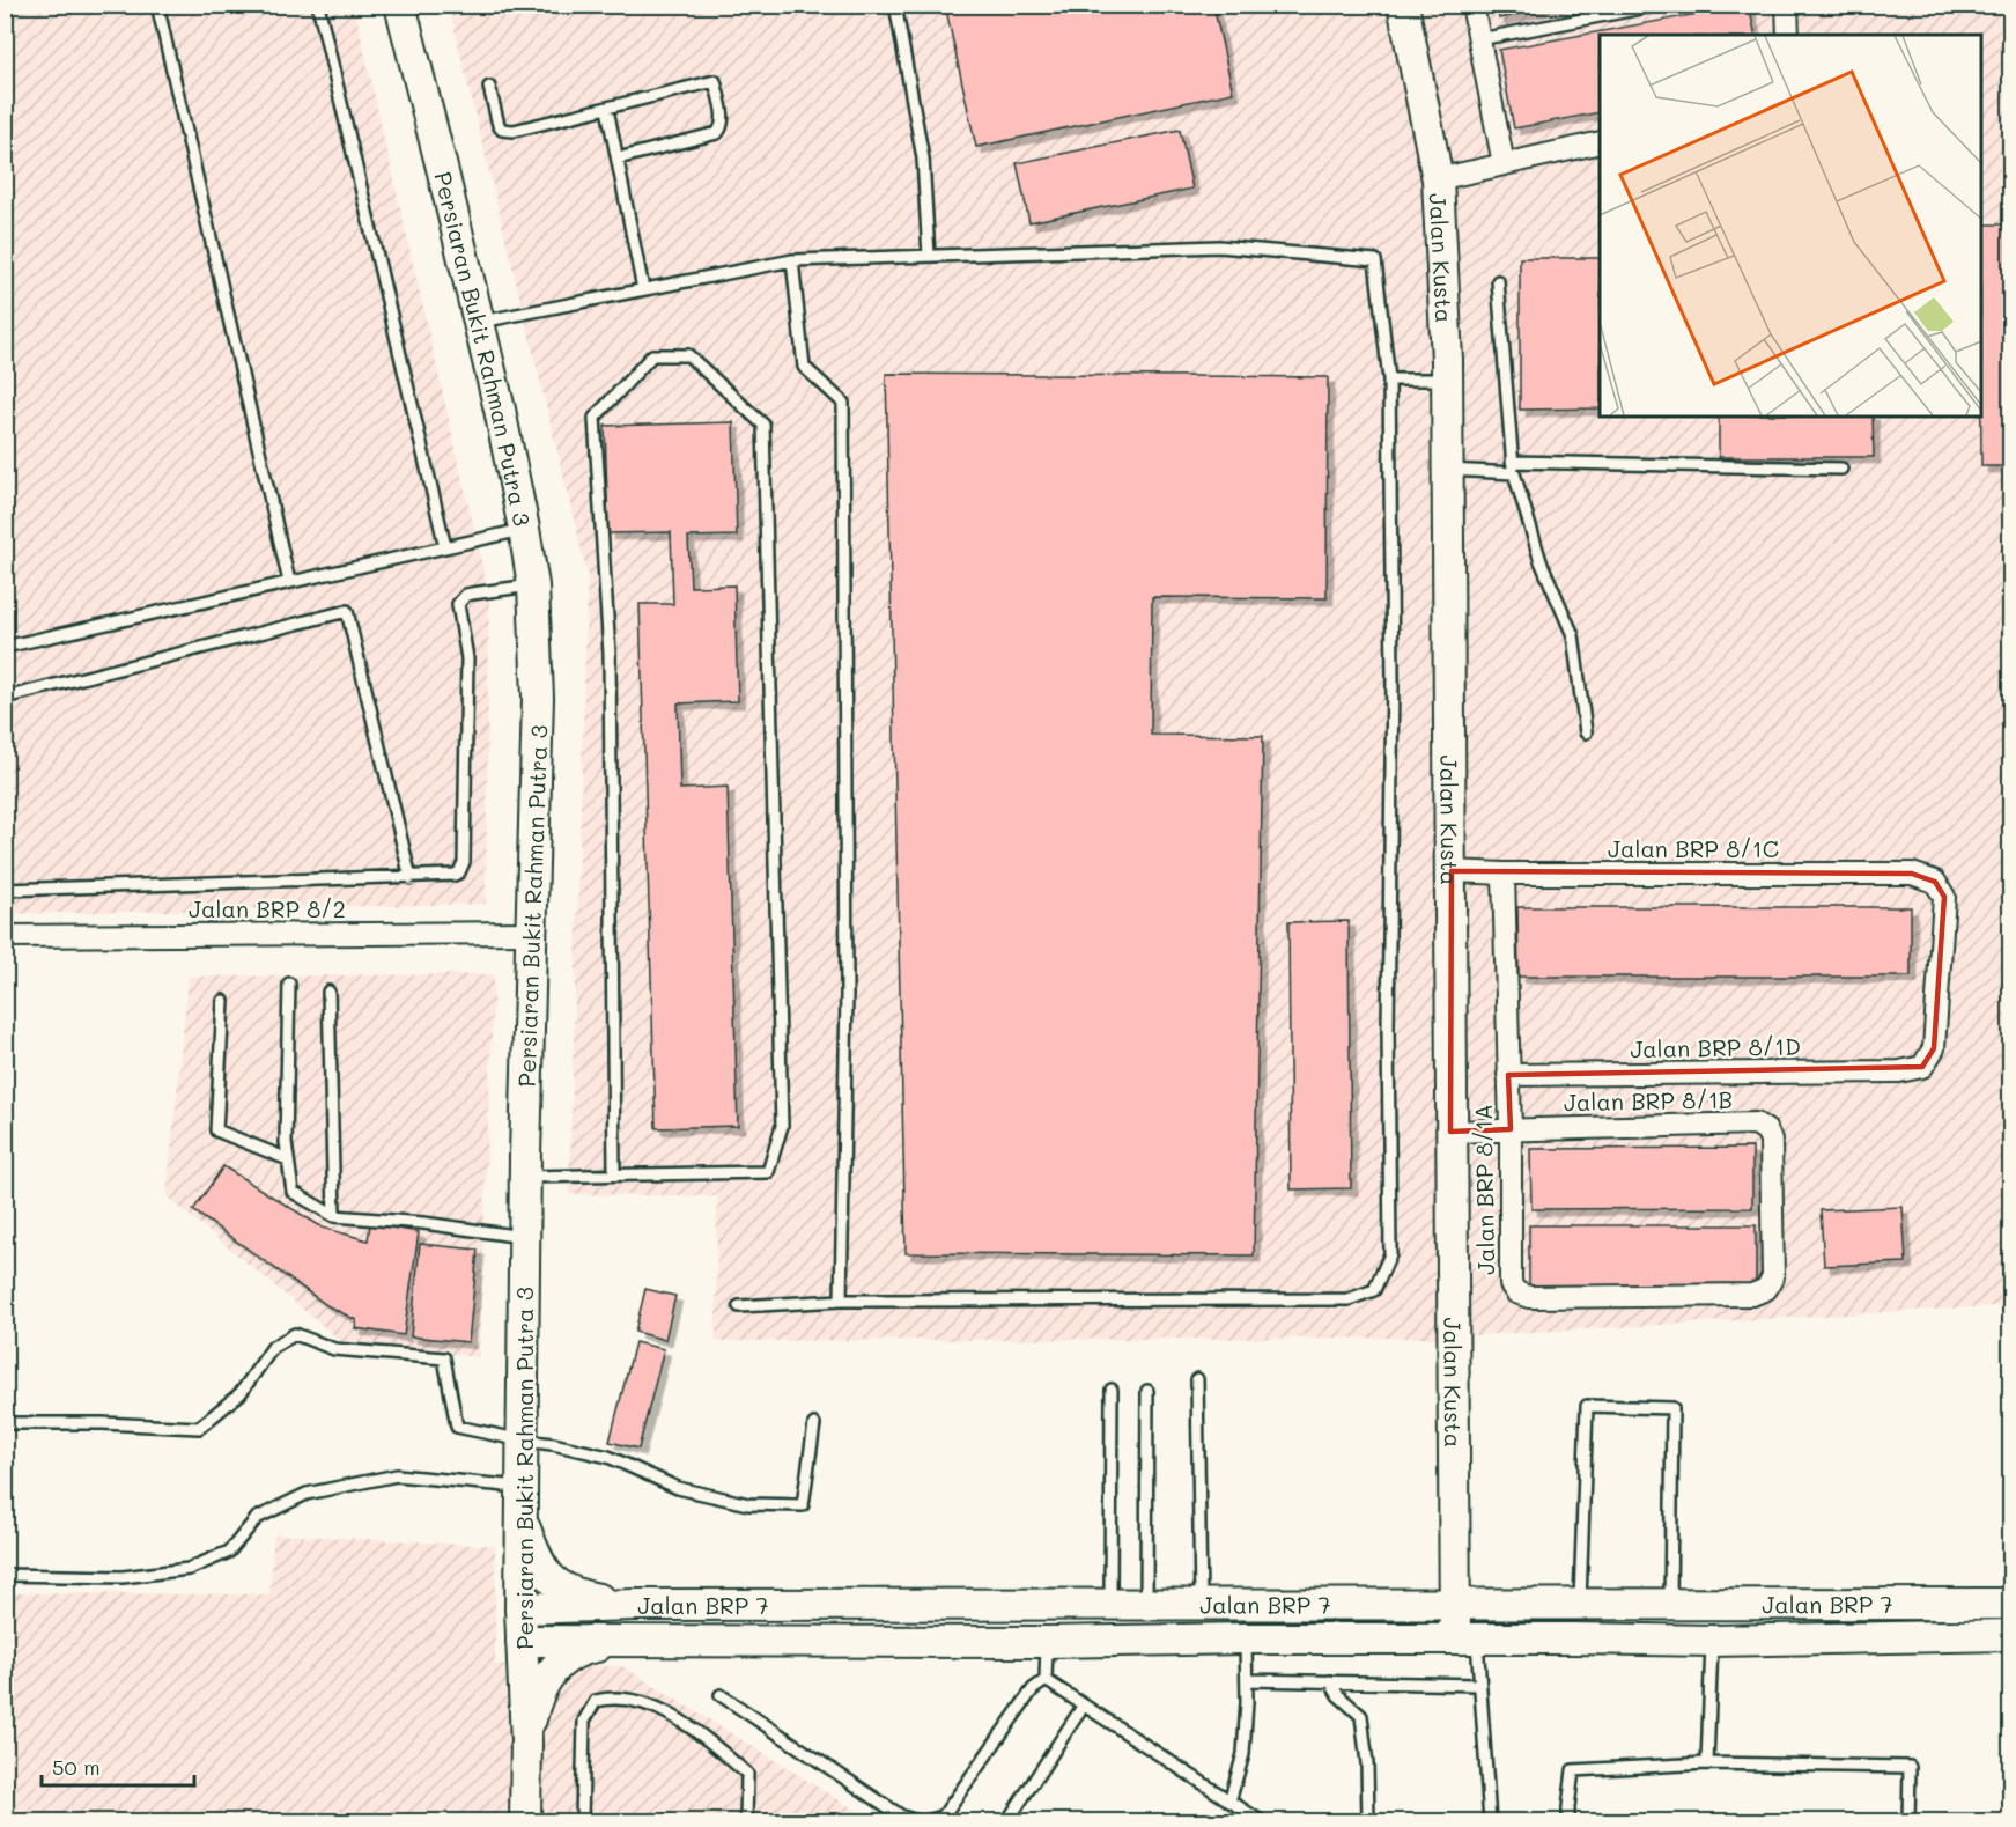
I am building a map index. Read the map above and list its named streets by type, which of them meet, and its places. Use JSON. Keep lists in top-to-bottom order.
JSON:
{
  "streets": {
    "main road": ["Jalan Kusta", "Persiaran Bukit Rahman Putra 3", "Jalan BRP 7"],
    "street": [
      "Jalan BRP 8/1C",
      "Jalan BRP 8/2",
      "Jalan BRP 8/1D",
      "Jalan BRP 8/1B",
      "Jalan BRP 8/1A"
    ]
  },
  "crossings": [
    ["Jalan Kusta", "Jalan BRP 8/1C"],
    ["Jalan Kusta", "Jalan BRP 8/1B"],
    ["Jalan Kusta", "Jalan BRP 7"],
    ["Persiaran Bukit Rahman Putra 3", "Jalan BRP 8/2"],
    ["Persiaran Bukit Rahman Putra 3", "Jalan BRP 7"],
    ["Jalan BRP 8/1C", "Jalan BRP 8/1D"],
    ["Jalan BRP 8/1C", "Jalan BRP 8/1A"],
    ["Jalan BRP 8/1D", "Jalan BRP 8/1A"],
    ["Jalan BRP 8/1B", "Jalan BRP 8/1A"]
  ],
  "scale_bar": "50 m"
}
